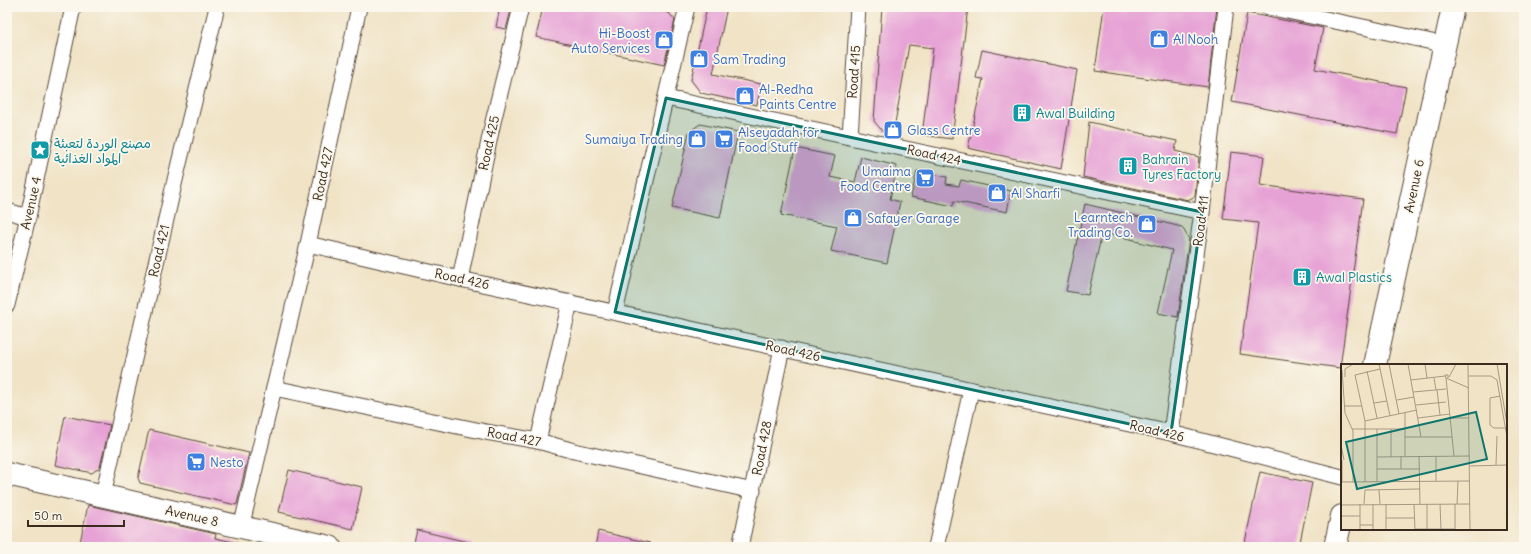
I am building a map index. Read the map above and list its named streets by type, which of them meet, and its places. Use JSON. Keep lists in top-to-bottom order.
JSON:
{
  "streets": {
    "street": [
      "Road 415",
      "Road 425",
      "Road 424",
      "Road 427",
      "Avenue 6",
      "Avenue 4",
      "Road 411",
      "Road 421",
      "Road 426",
      "Road 428",
      "Avenue 8"
    ]
  },
  "crossings": [
    ["Road 415", "Road 424"],
    ["Road 425", "Road 426"],
    ["Road 424", "Road 411"],
    ["Road 427", "Road 426"],
    ["Road 427", "Road 428"],
    ["Road 427", "Avenue 8"],
    ["Road 411", "Road 426"],
    ["Road 421", "Avenue 8"],
    ["Road 426", "Road 428"]
  ],
  "places": {
    "shop": [
      "Al Nooh",
      "Hi-Boost Auto Services",
      "Sam Trading",
      "Al-Redha Paints Centre",
      "Glass Centre",
      "Sumaiya Trading",
      "Al Sharfi",
      "Safayer Garage",
      "Learntech Trading Co."
    ],
    "building": ["Awal Building", "Bahrain Tyres Factory", "Awal Plastics"],
    "supermarket": ["Alseyadah for Food Stuff", "Umaima Food Centre", "Nesto"],
    "place": ["مصنع الوردة لتعبئة المواد الغذائية"]
  },
  "scale_bar": "50 m"
}
